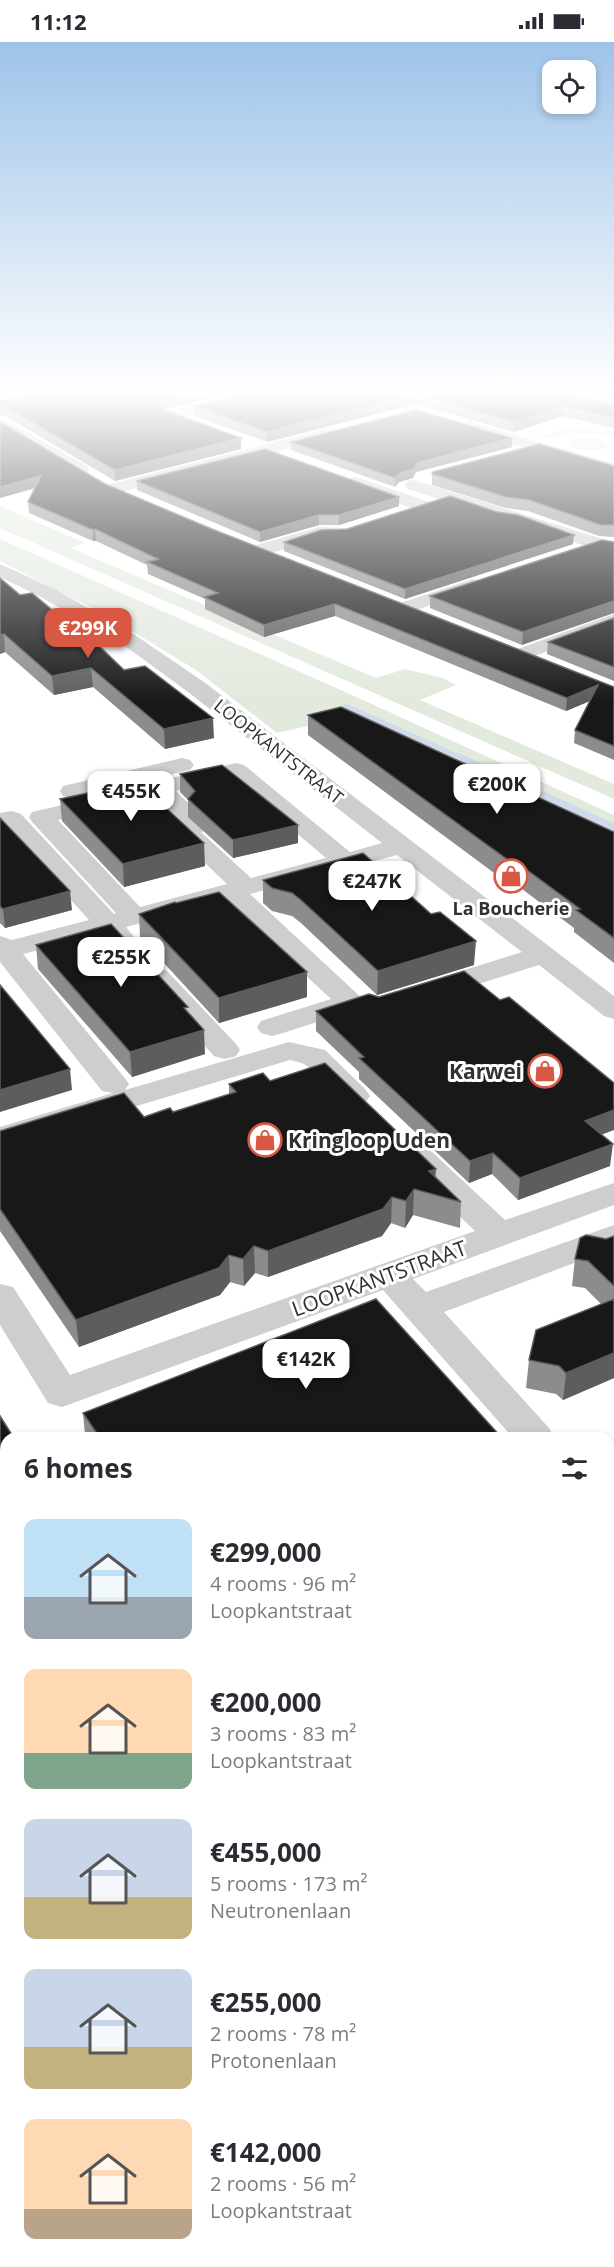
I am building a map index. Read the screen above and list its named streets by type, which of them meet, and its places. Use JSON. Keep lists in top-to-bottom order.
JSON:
{
  "streets": {
    "street": ["LOOPKANTSTRAAT"]
  },
  "places": {
    "shop": ["La Boucherie", "Karwei", "Kringloop Uden"]
  },
  "page": {
    "status": "11:12",
    "price": [
      "€299K",
      "€200K",
      "€455K",
      "€247K",
      "€255K",
      "€142K"
    ],
    "heading": "6 homes",
    "list": [
      {
        "name": "€299,000",
        "note": "4 rooms · 96 m² · Loopkantstraat"
      },
      {
        "name": "€200,000",
        "note": "3 rooms · 83 m² · Loopkantstraat"
      },
      {
        "name": "€455,000",
        "note": "5 rooms · 173 m² · Neutronenlaan"
      },
      {
        "name": "€255,000",
        "note": "2 rooms · 78 m² · Protonenlaan"
      },
      {
        "name": "€142,000",
        "note": "2 rooms · 56 m² · Loopkantstraat"
      }
    ]
  }
}
